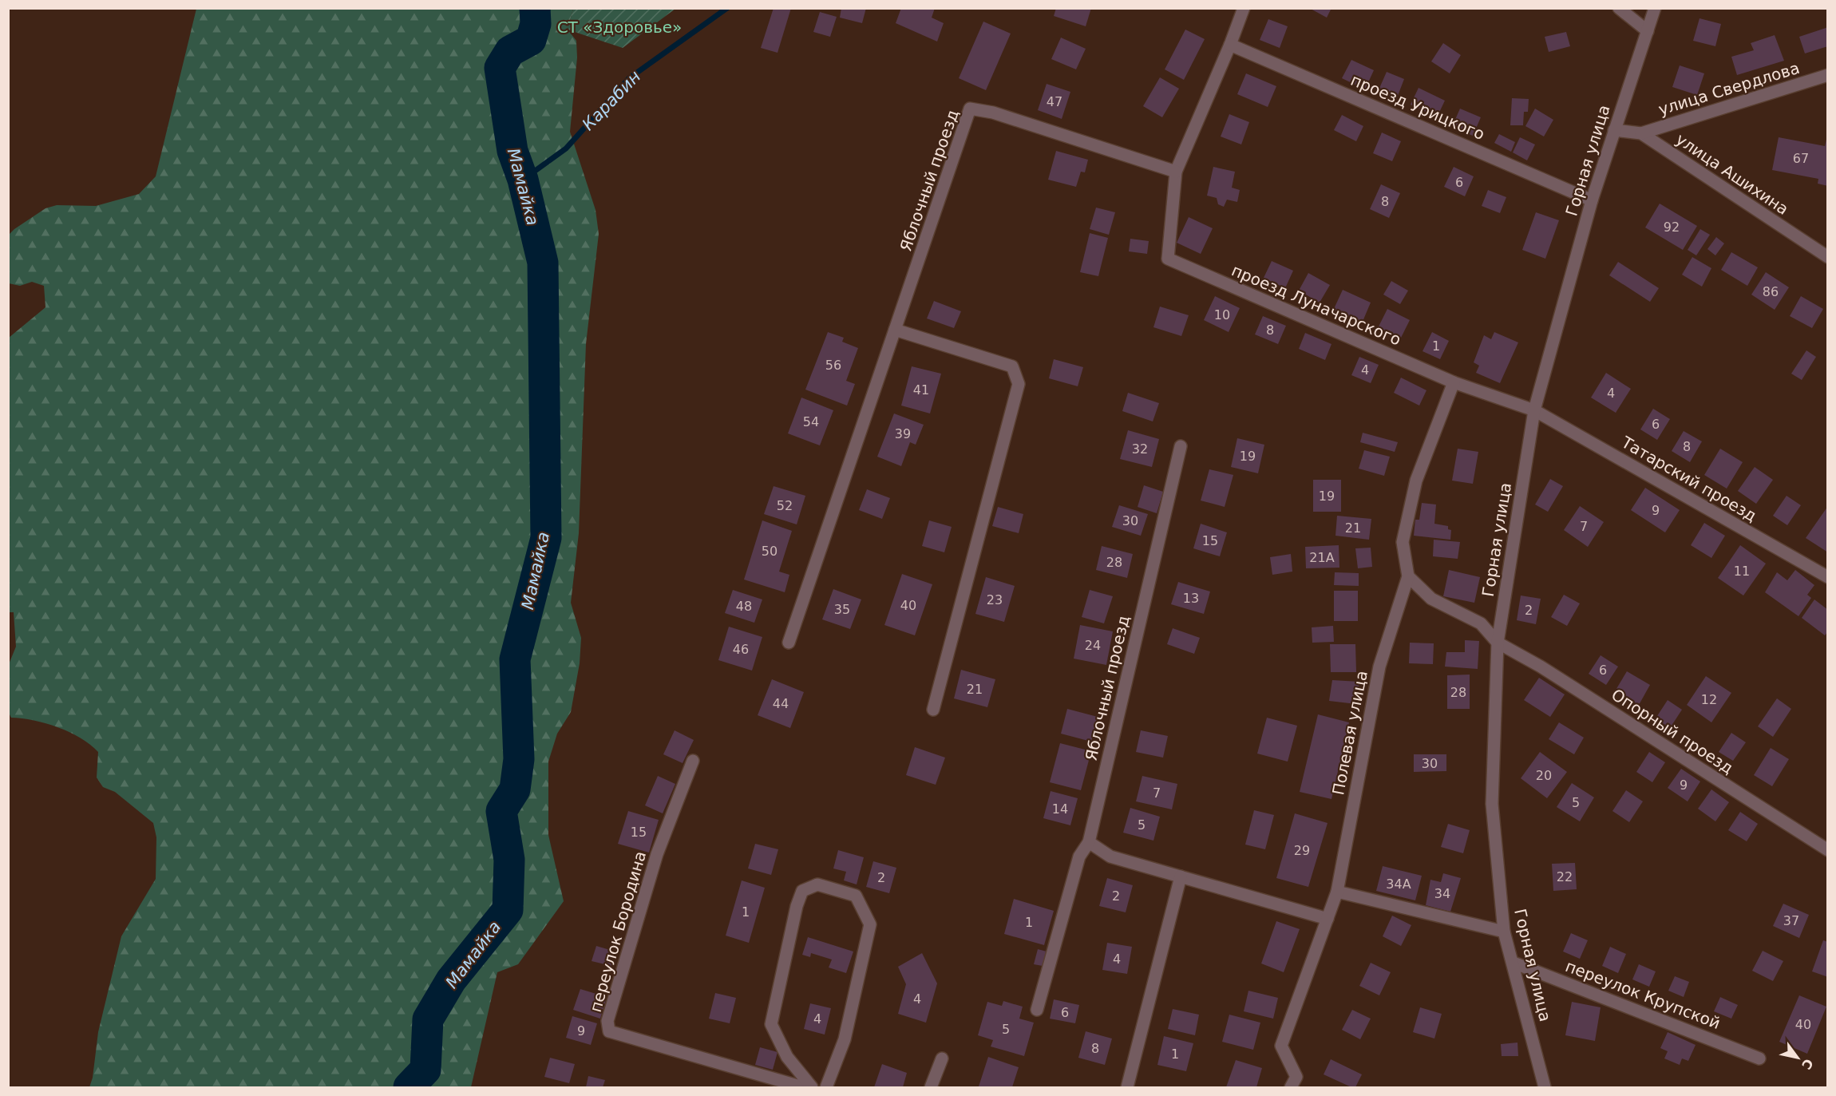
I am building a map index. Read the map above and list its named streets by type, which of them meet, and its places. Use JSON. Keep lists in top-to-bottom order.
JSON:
{
  "streets": {
    "street": [
      "улица Свердлова",
      "проезд Урицкого",
      "Горная улица",
      "улица Ашихина",
      "Яблочный проезд",
      "проезд Луначарского",
      "Татарский проезд",
      "Опорный проезд",
      "Полевая улица",
      "переулок Бородина",
      "переулок Крупской"
    ]
  },
  "crossings": [
    ["улица Свердлова", "улица Ашихина"],
    ["проезд Урицкого", "Горная улица"],
    ["Горная улица", "улица Ашихина"],
    ["Горная улица", "проезд Луначарского"],
    ["Горная улица", "Татарский проезд"],
    ["Горная улица", "Опорный проезд"],
    ["Горная улица", "переулок Крупской"],
    ["Яблочный проезд", "проезд Луначарского"],
    ["проезд Луначарского", "Татарский проезд"],
    ["проезд Луначарского", "Полевая улица"],
    ["Опорный проезд", "Полевая улица"]
  ],
  "water": ["Карабин", "Мамайка"],
  "parks": ["СТ «Здоровье»"],
  "house_numbers": [
    "47",
    "67",
    "6",
    "8",
    "92",
    "86",
    "10",
    "8",
    "1",
    "56",
    "4",
    "41",
    "4",
    "54",
    "6",
    "39",
    "8",
    "32",
    "19",
    "19",
    "52",
    "9",
    "30",
    "7",
    "21",
    "15",
    "50",
    "21А",
    "28",
    "11",
    "13",
    "23",
    "40",
    "48",
    "35",
    "2",
    "24",
    "46",
    "6",
    "21",
    "28",
    "12",
    "44",
    "30",
    "20",
    "9",
    "7",
    "5",
    "14",
    "5",
    "15",
    "29",
    "22",
    "2",
    "34А",
    "34",
    "2",
    "1",
    "37",
    "1",
    "4",
    "4",
    "6",
    "4",
    "40",
    "5",
    "9",
    "8",
    "1"
  ],
  "north": "bottom right"
}
